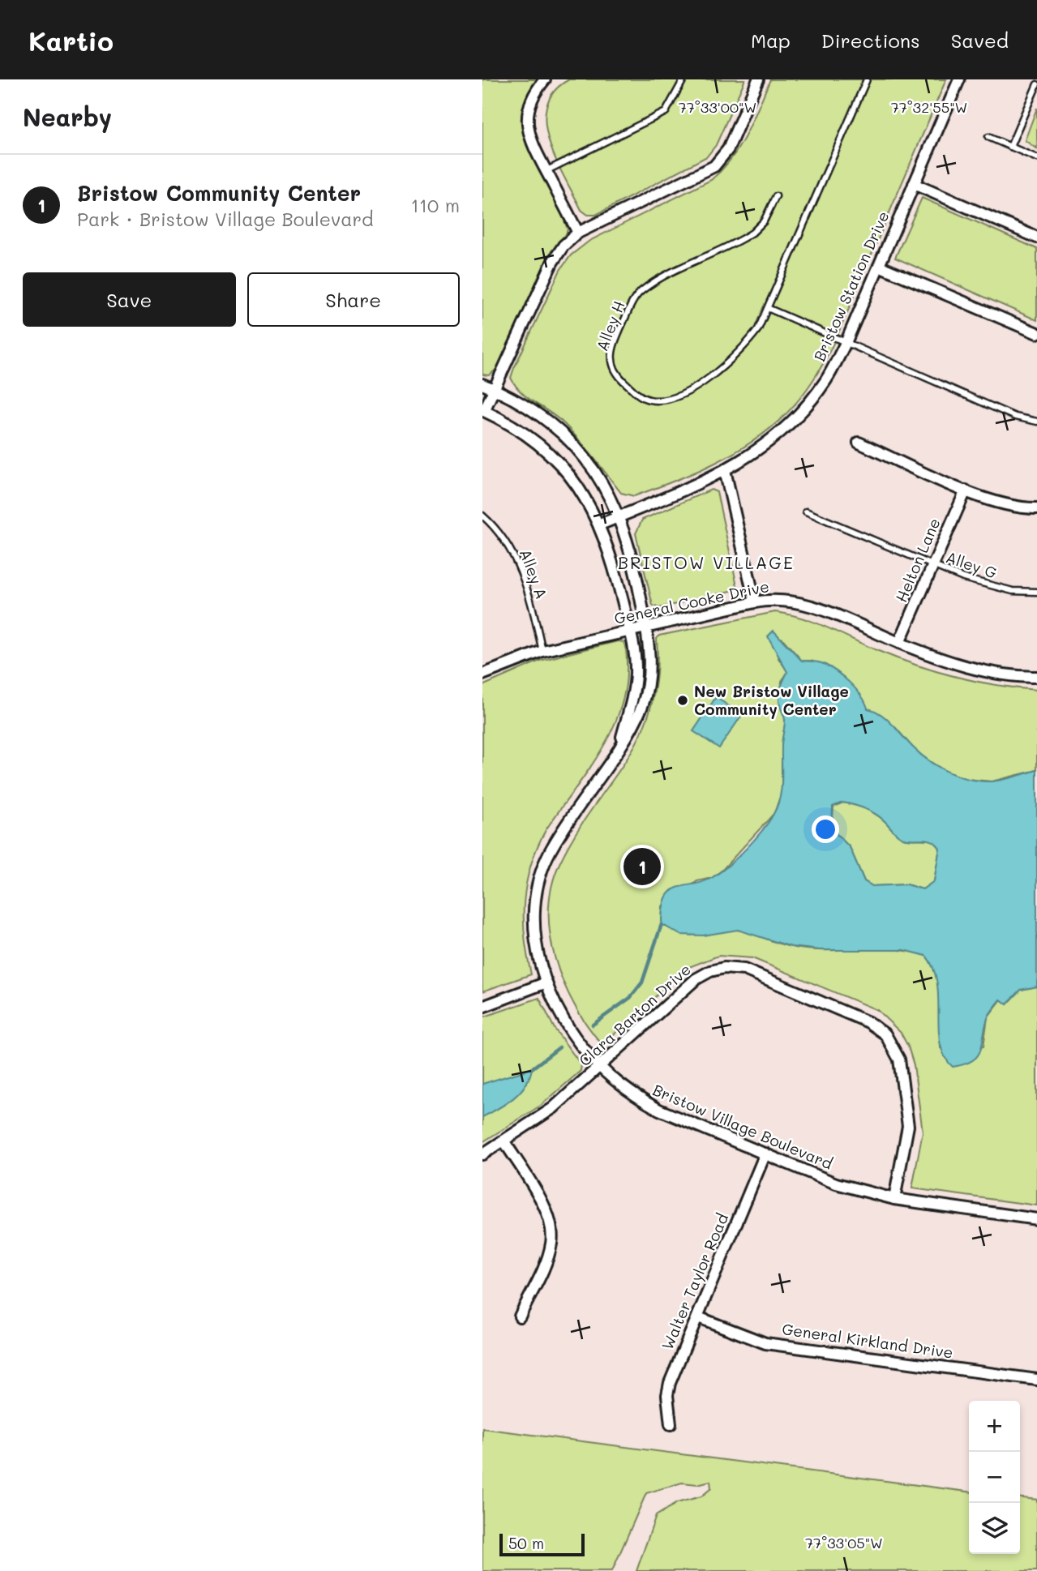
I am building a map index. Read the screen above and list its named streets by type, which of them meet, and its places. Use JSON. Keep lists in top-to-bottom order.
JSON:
{
  "streets": {
    "street": [
      "Bristow Station Drive",
      "Helton Lane",
      "General Cooke Drive",
      "Clara Barton Drive",
      "Bristow Village Boulevard",
      "Walter Taylor Road",
      "General Kirkland Drive"
    ],
    "lane": ["Alley H", "Alley G", "Alley A"]
  },
  "crossings": [
    ["Bristow Station Drive", "Bristow Village Boulevard"],
    ["Helton Lane", "Alley G"],
    ["Helton Lane", "General Cooke Drive"],
    ["Alley A", "General Cooke Drive"],
    ["General Cooke Drive", "Bristow Village Boulevard"],
    ["Clara Barton Drive", "Bristow Village Boulevard"],
    ["Bristow Village Boulevard", "Walter Taylor Road"],
    ["Walter Taylor Road", "General Kirkland Drive"]
  ],
  "districts": ["BRISTOW VILLAGE"],
  "places": ["New Bristow Village Community Center"],
  "scale_bar": "50 m",
  "page": {
    "header": "Kartio",
    "nav": ["Map", "Directions", "Saved"],
    "heading": "Nearby",
    "list": [
      {
        "mark": "1",
        "name": "Bristow Community Center",
        "note": "Park · Bristow Village Boulevard",
        "value": "110 m"
      }
    ],
    "buttons": ["Save", "Share"],
    "pins": "1",
    "map_buttons": ["+", "−"],
    "scale": "50 m"
  },
  "coordinates": ["77°33'00\"W", "77°32'55\"W", "77°33'05\"W"]
}
